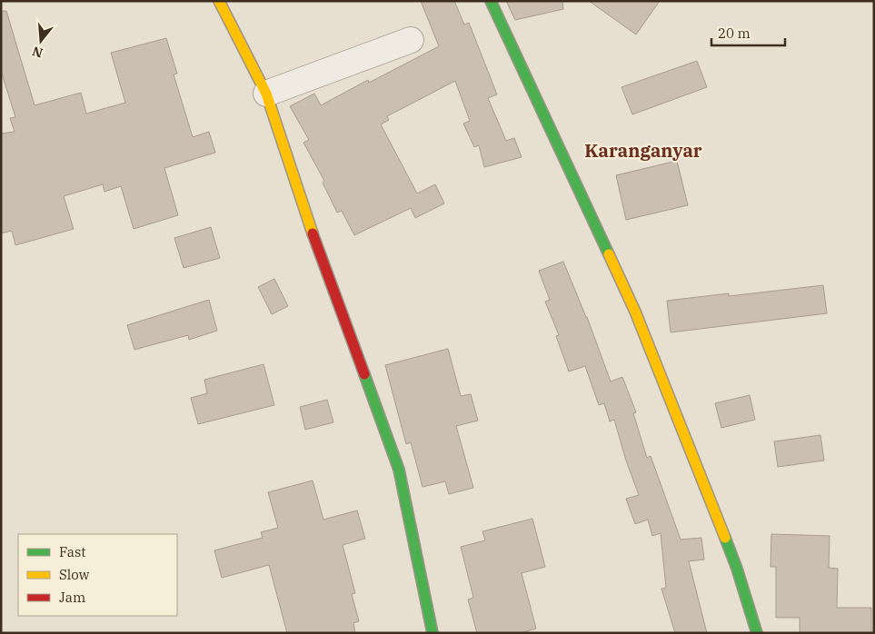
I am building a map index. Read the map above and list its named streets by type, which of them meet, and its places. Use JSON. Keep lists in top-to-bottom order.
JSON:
{
  "districts": ["Karanganyar"],
  "legend": ["Fast", "Slow", "Jam"],
  "scale_bar": "20 m",
  "north": "bottom"
}
